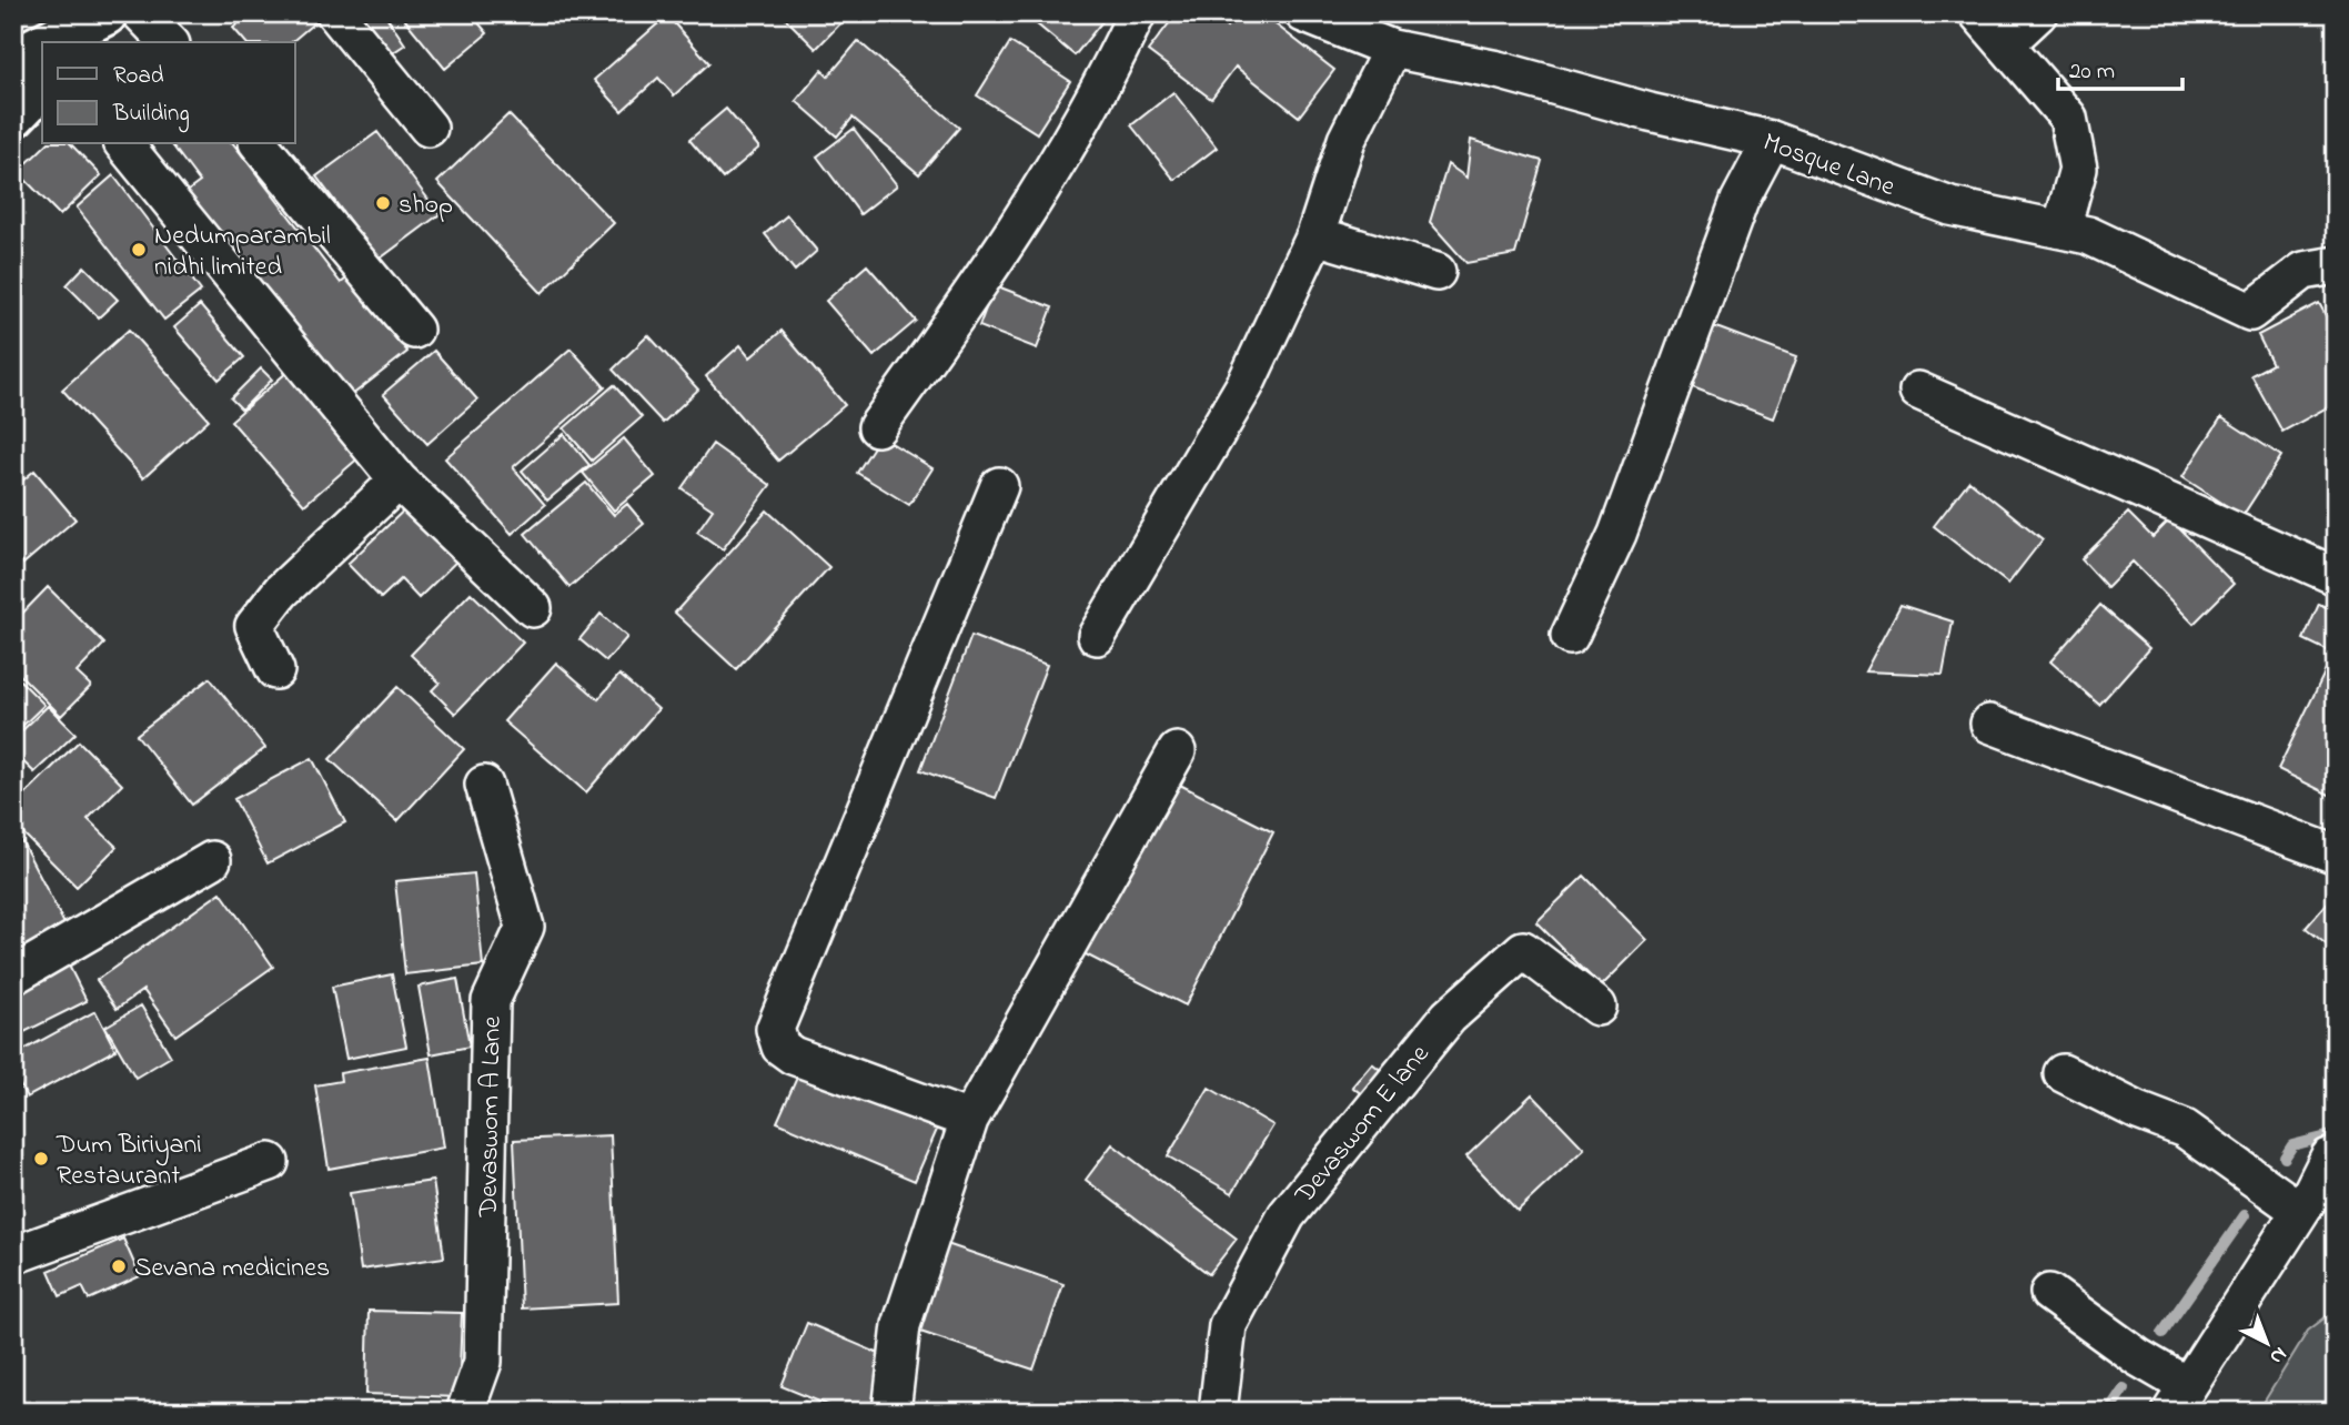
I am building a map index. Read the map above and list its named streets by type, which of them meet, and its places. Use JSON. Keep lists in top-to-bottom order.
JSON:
{
  "streets": {
    "street": ["Mosque Lane", "Devaswom A Lane", "Devaswom E lane"]
  },
  "places": [
    "shop",
    "Nedumparambil nidhi limited",
    "Dum Biriyani Restaurant",
    "Sevana medicines"
  ],
  "legend": ["Road", "Building"],
  "scale_bar": "20 m",
  "north": "bottom right"
}
